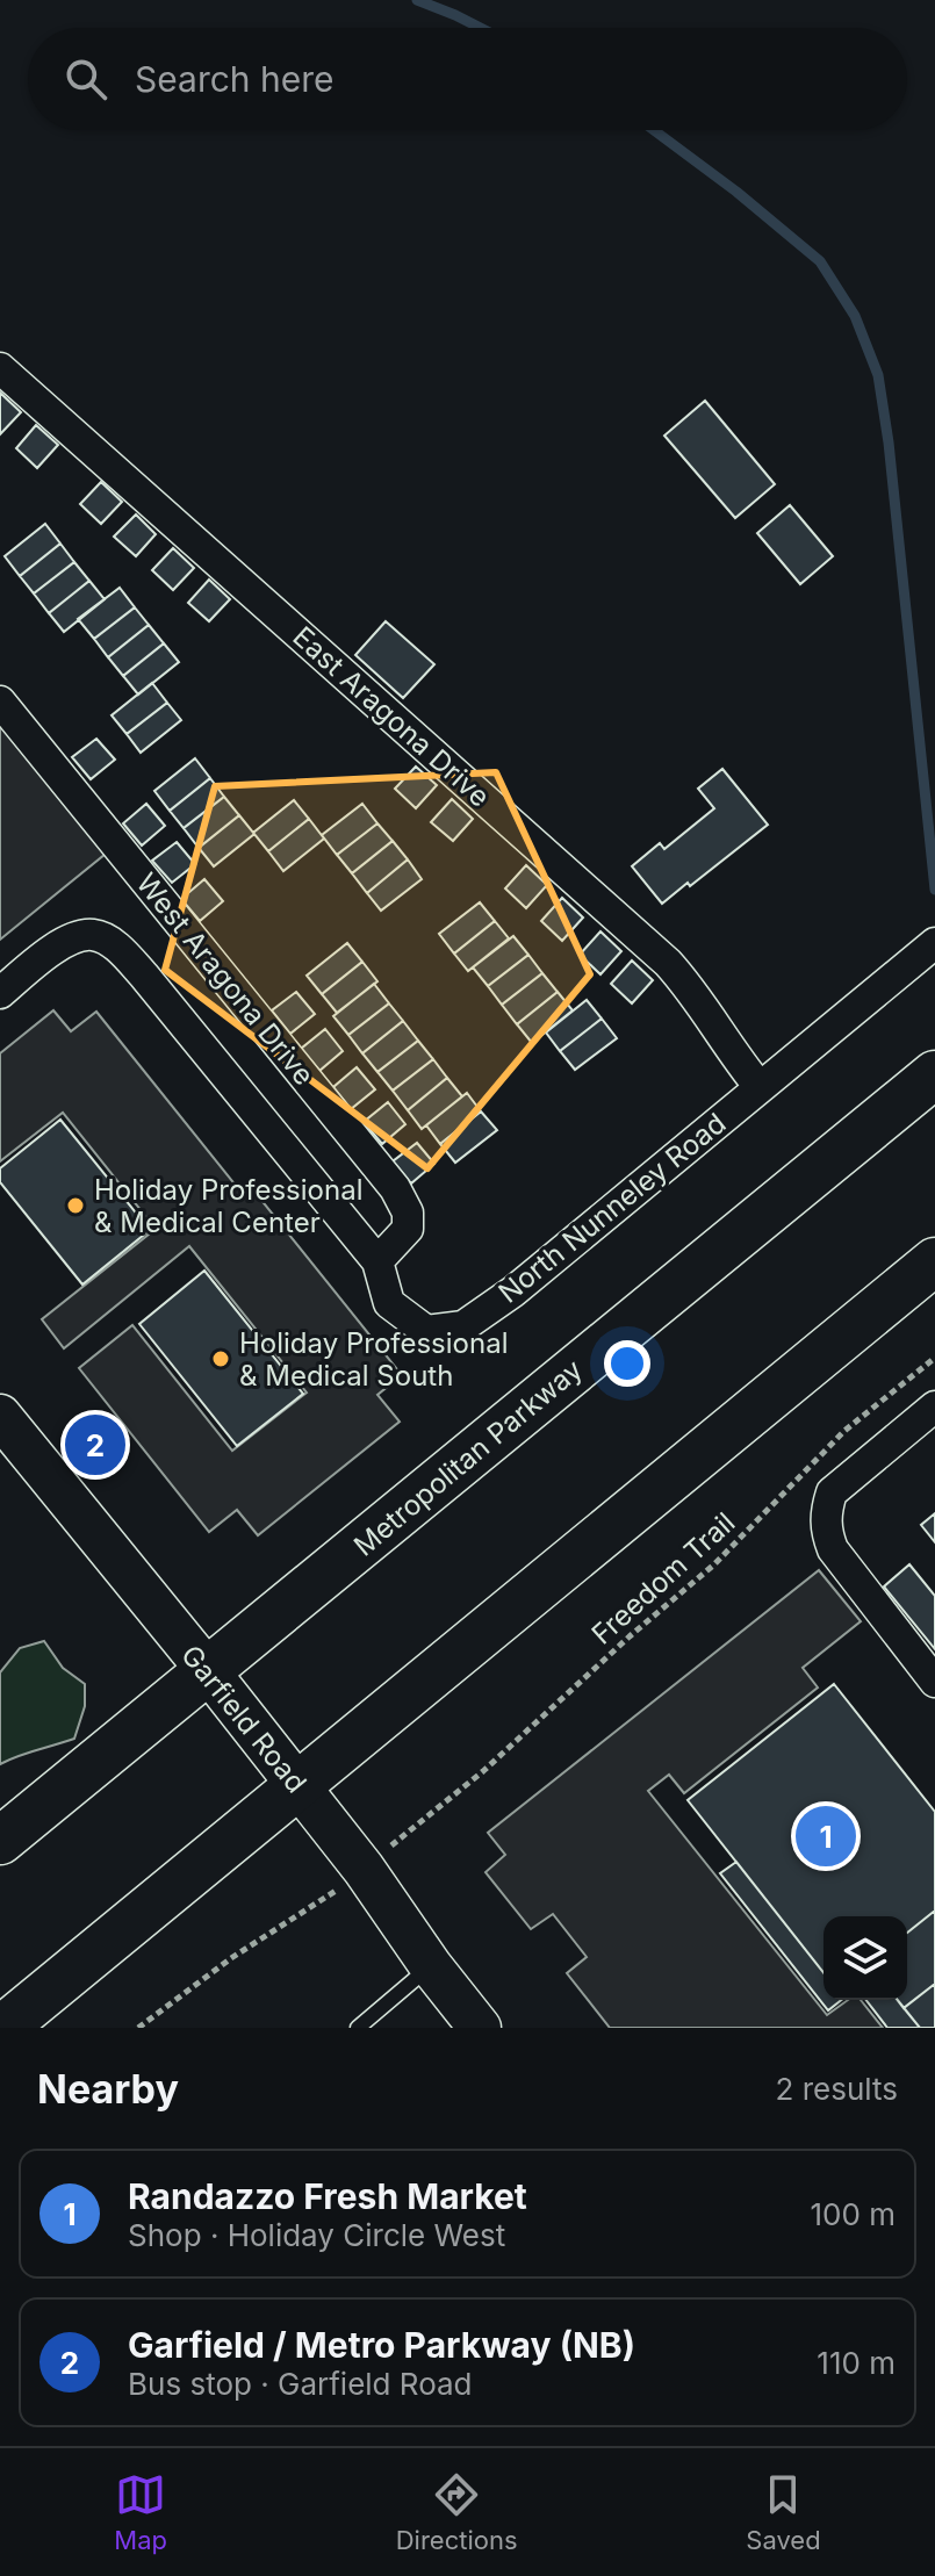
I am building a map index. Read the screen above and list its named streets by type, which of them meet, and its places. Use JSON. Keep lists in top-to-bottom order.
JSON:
{
  "streets": {
    "main road": ["Metropolitan Parkway", "Garfield Road"],
    "street": ["East Aragona Drive", "West Aragona Drive", "North Nunneley Road"],
    "path": ["Freedom Trail"]
  },
  "crossings": [
    ["East Aragona Drive", "North Nunneley Road"],
    ["West Aragona Drive", "North Nunneley Road"],
    ["Metropolitan Parkway", "Garfield Road"]
  ],
  "places": ["Holiday Professional & Medical Center", "Holiday Professional & Medical South"],
  "page": {
    "search": "Search here",
    "pins": ["2", "1"],
    "heading": ["Nearby", "2 results"],
    "list": [
      {
        "mark": "1",
        "name": "Randazzo Fresh Market",
        "note": "Shop · Holiday Circle West",
        "value": "100 m"
      },
      {
        "mark": "2",
        "name": "Garfield / Metro Parkway (NB)",
        "note": "Bus stop · Garfield Road",
        "value": "110 m"
      }
    ],
    "nav": ["Map", "Directions", "Saved"]
  }
}
